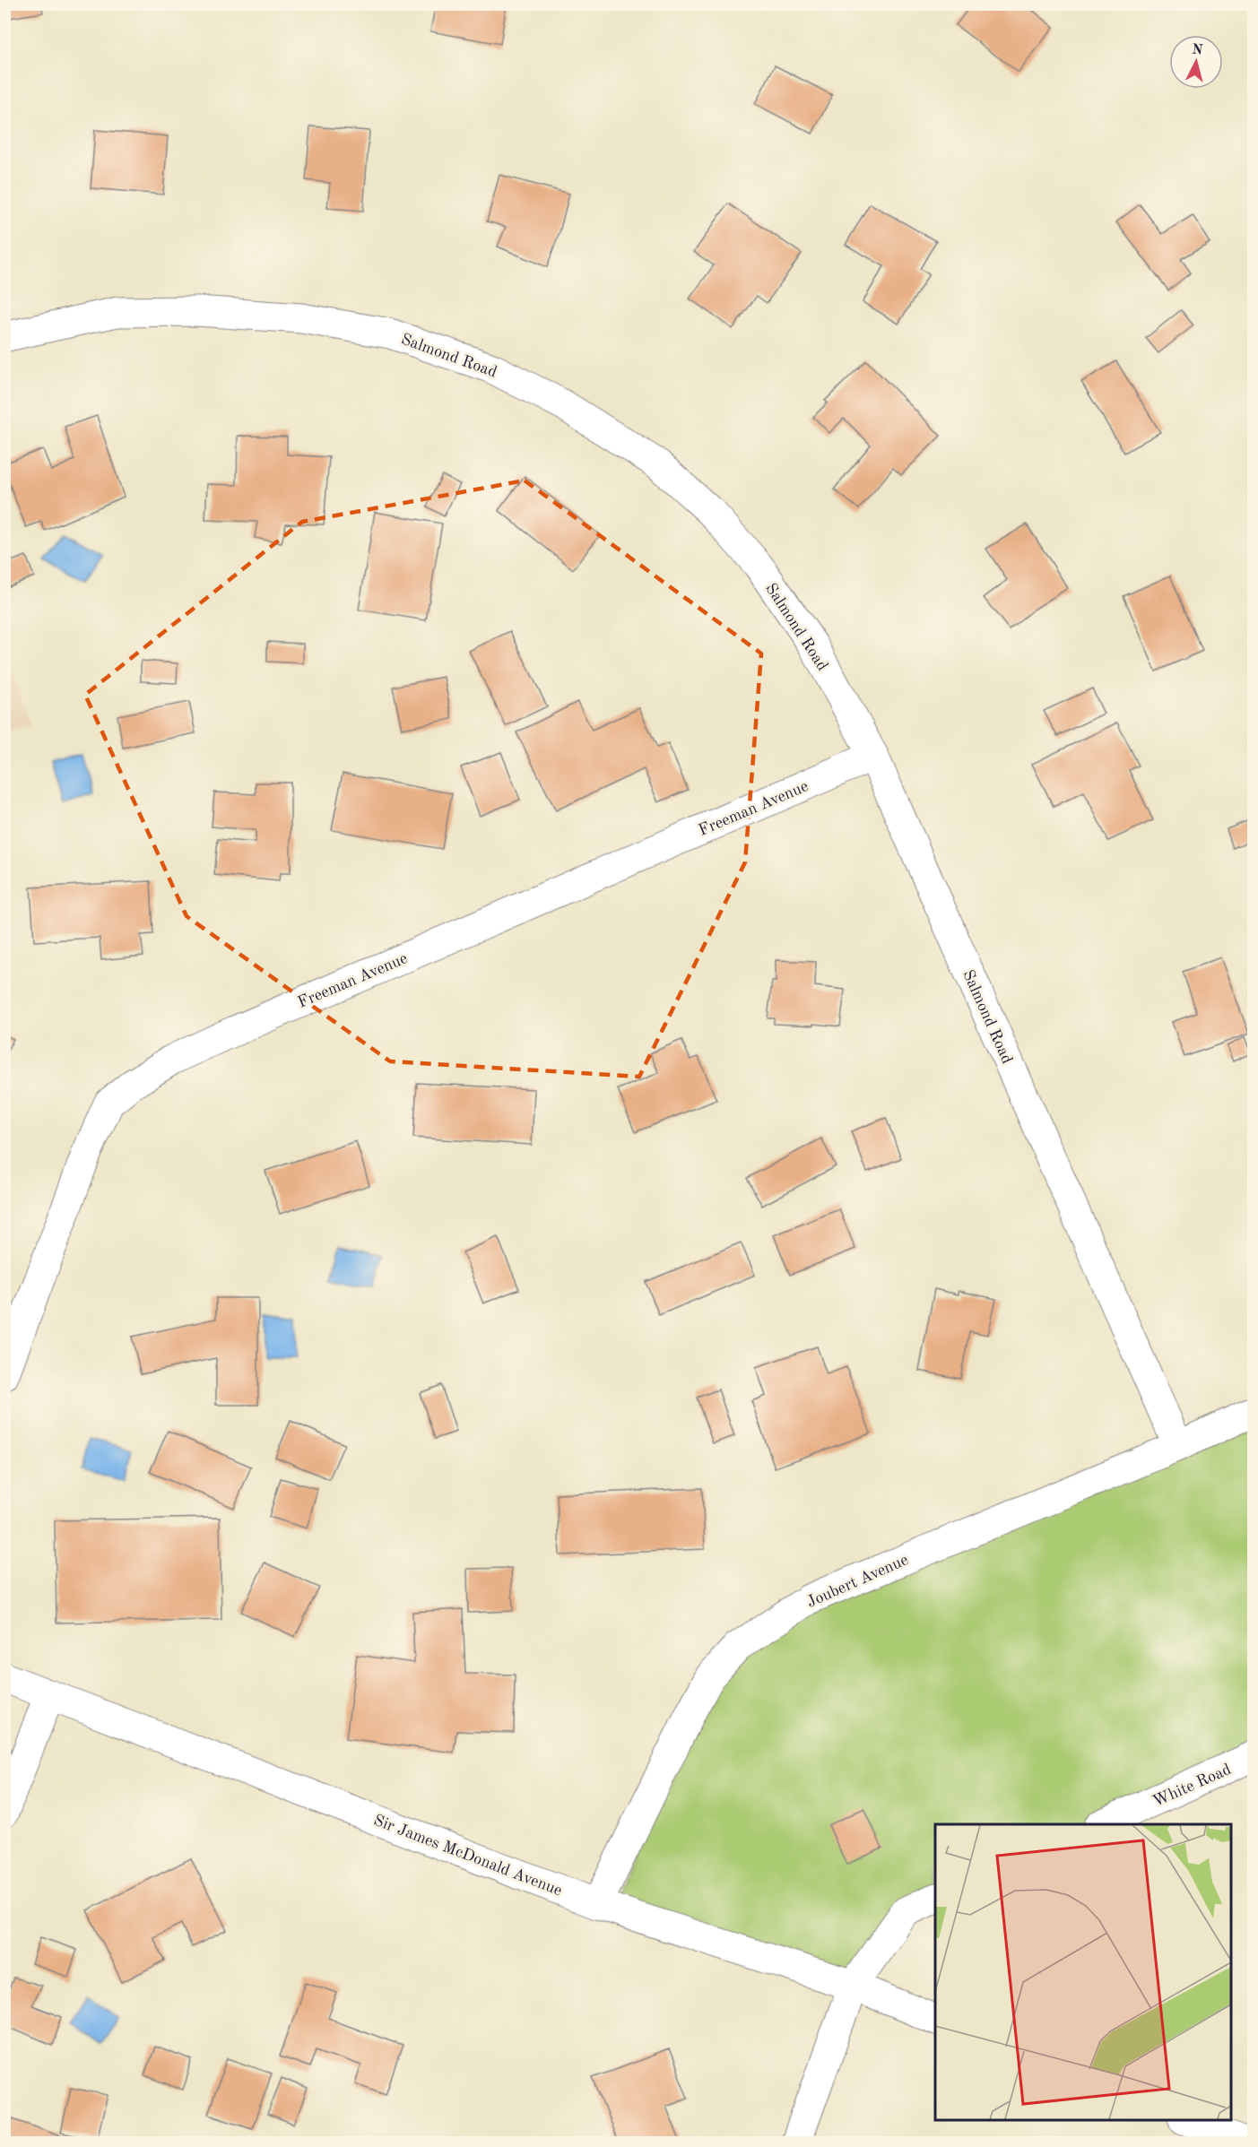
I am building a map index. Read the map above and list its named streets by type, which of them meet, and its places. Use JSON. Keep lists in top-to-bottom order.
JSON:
{
  "streets": {
    "street": [
      "Salmond Road",
      "Freeman Avenue",
      "Joubert Avenue",
      "White Road",
      "Sir James McDonald Avenue"
    ]
  },
  "crossings": [
    ["Salmond Road", "Freeman Avenue"],
    ["Salmond Road", "Joubert Avenue"],
    ["Joubert Avenue", "Sir James McDonald Avenue"]
  ],
  "north": "top"
}
